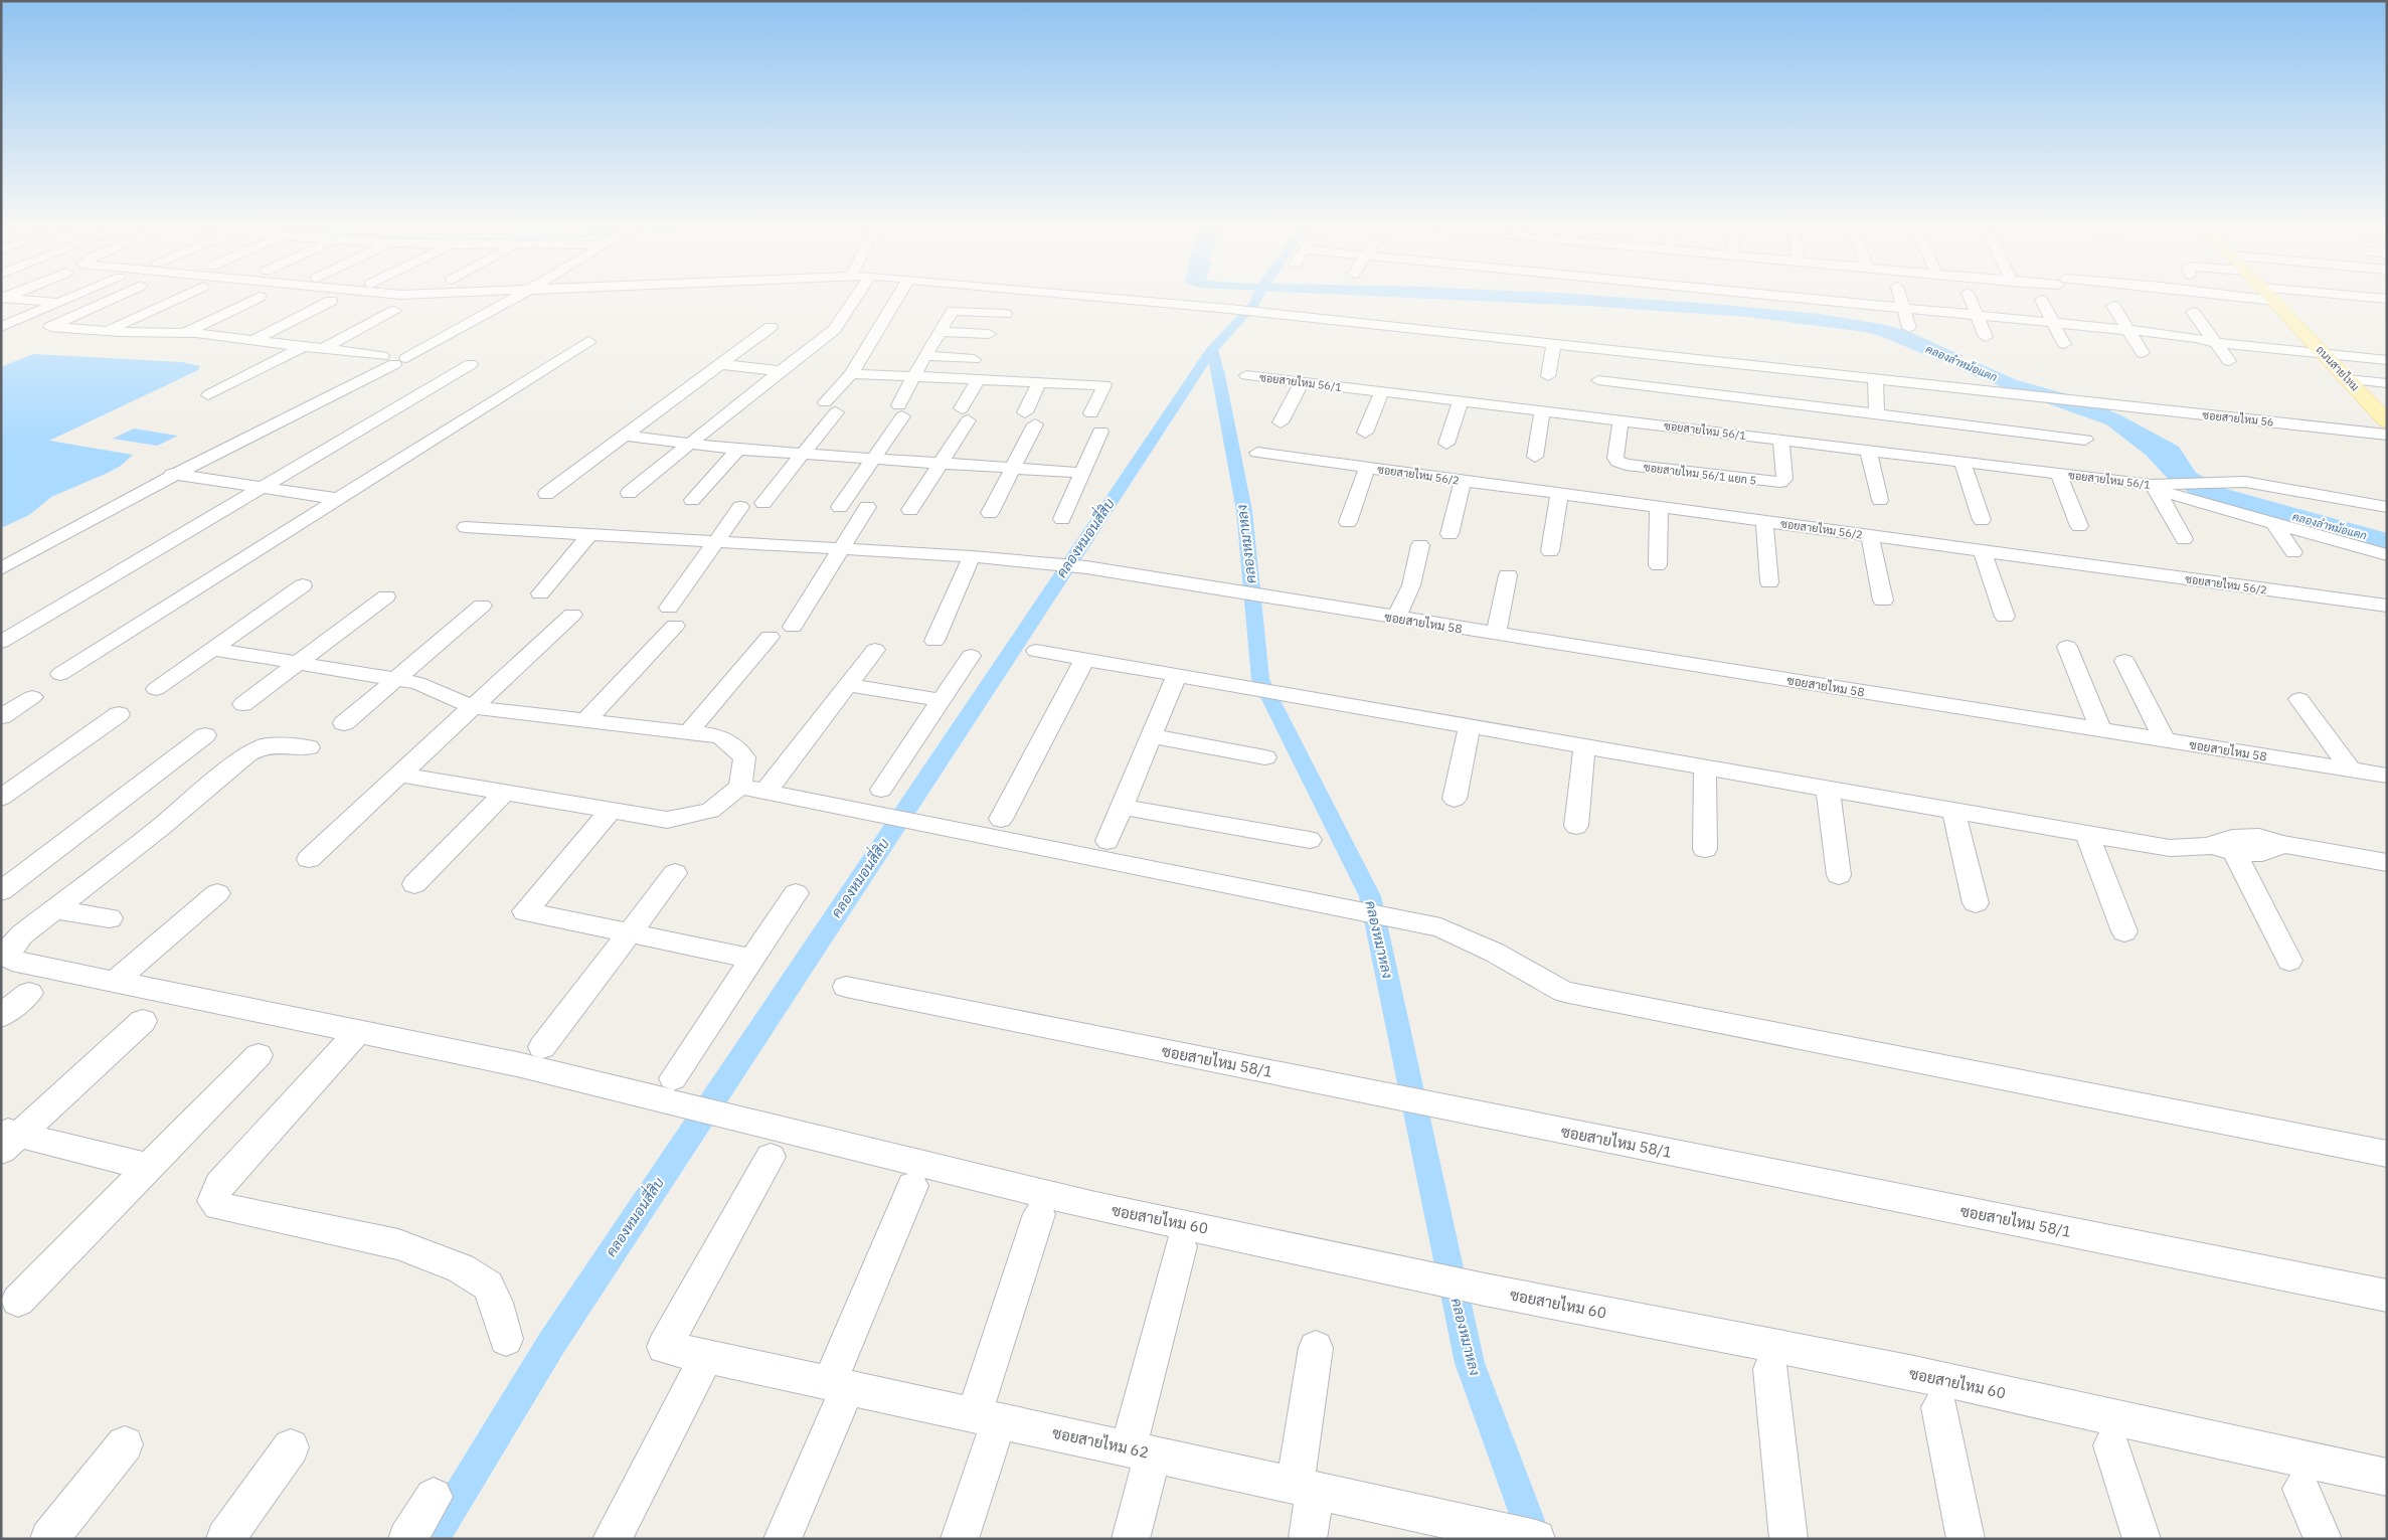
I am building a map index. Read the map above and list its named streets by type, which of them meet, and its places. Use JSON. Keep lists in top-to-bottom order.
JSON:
{
  "streets": {
    "main road": ["ถนนสายไหม"],
    "street": [
      "ซอยสายไหม 56/1",
      "ซอยสายไหม 56",
      "ซอยสายไหม 56/1 แยก 5",
      "ซอยสายไหม 56/2",
      "ซอยสายไหม 58",
      "ซอยสายไหม 58/1",
      "ซอยสายไหม 60",
      "ซอยสายไหม 62"
    ]
  },
  "crossings": [
    ["ซอยสายไหม 56/1", "ซอยสายไหม 56/1 แยก 5"]
  ],
  "water": ["คลองลำหม้อแตก", "คลองหมอนสี่สิบ", "คลองหมาหลง"]
}
